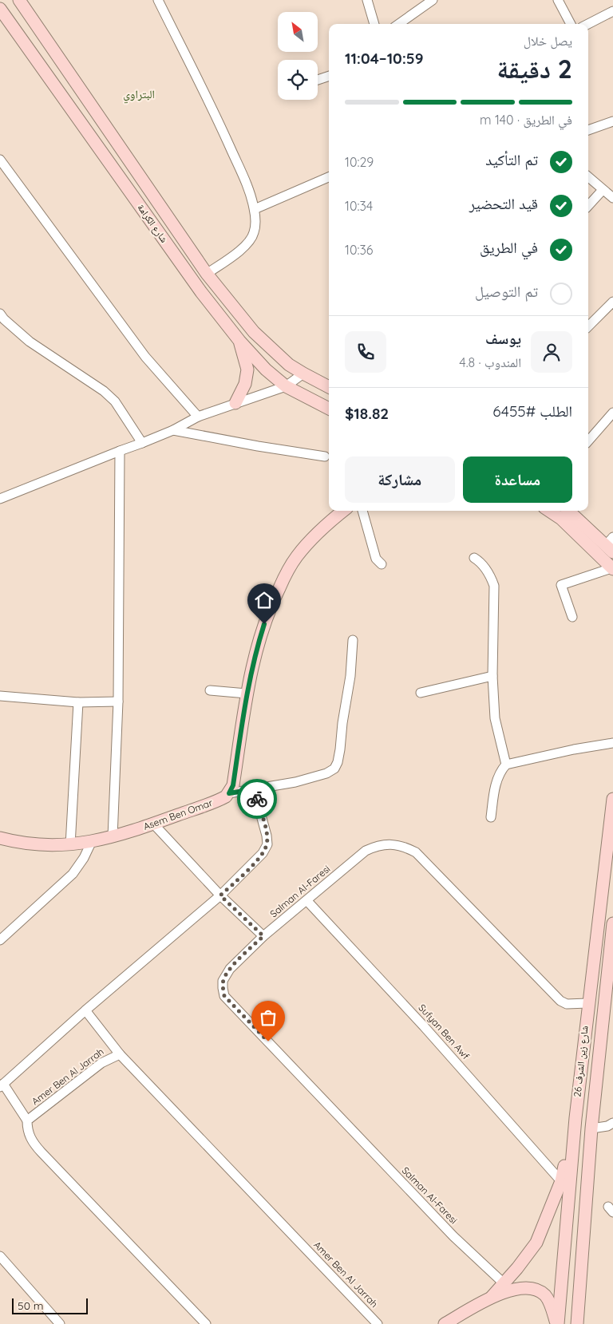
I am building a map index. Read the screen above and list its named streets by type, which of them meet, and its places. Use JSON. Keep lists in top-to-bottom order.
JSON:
{
  "streets": {
    "street": [
      "شارع الكرامة",
      "Asem Ben Omar",
      "Salman Al-Faresi",
      "Sufyan Ben Awf",
      "شارع زين الشرف 26",
      "Amer Ben Al Jarrah"
    ]
  },
  "crossings": [
    ["Salman Al-Faresi", "Sufyan Ben Awf"],
    ["Salman Al-Faresi", "شارع زين الشرف 26"]
  ],
  "districts": ["البتراوي"],
  "scale_bar": "50 m",
  "north": "top left",
  "page": {
    "heading": ["2 دقيقة", "يصل خلال", "10:59–11:04"],
    "panel": [
      "يوسف",
      "المندوب · 4.8",
      "الطلب #6455",
      "$18.82"
    ],
    "bar": "في الطريق · 140 m",
    "list": [
      ["تم التأكيد", "10:29"],
      ["قيد التحضير", "10:34"],
      ["في الطريق", "10:36"],
      "تم التوصيل"
    ],
    "buttons": ["مساعدة", "مشاركة"],
    "scale": "50 m"
  }
}
